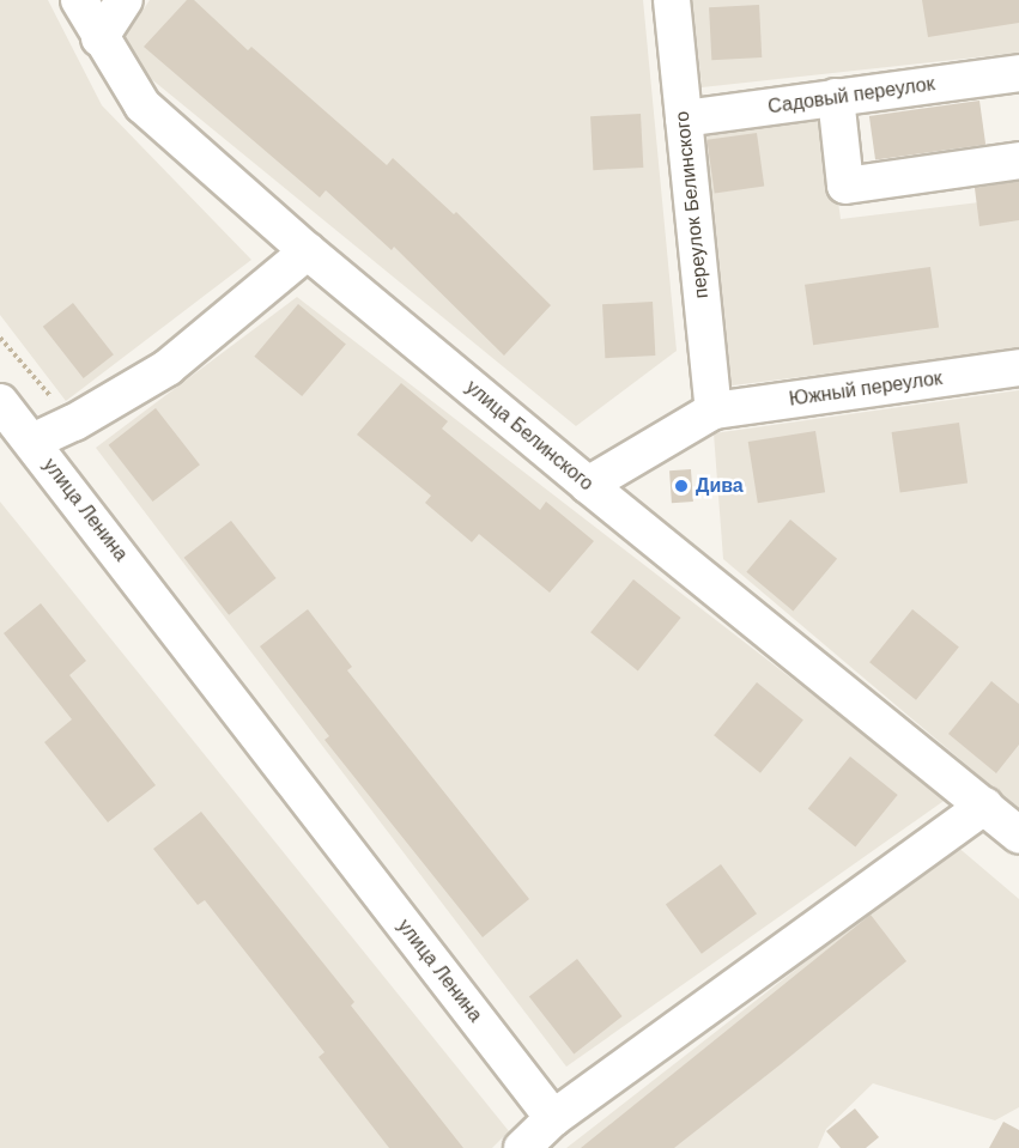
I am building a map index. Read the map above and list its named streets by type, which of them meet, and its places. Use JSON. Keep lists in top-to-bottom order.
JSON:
{
  "streets": {
    "street": [
      "Садовый переулок",
      "переулок Белинского",
      "Южный переулок",
      "улица Белинского",
      "улица Ленина"
    ]
  },
  "crossings": [
    ["Садовый переулок", "переулок Белинского"],
    ["переулок Белинского", "Южный переулок"]
  ],
  "places": ["Дива"]
}
